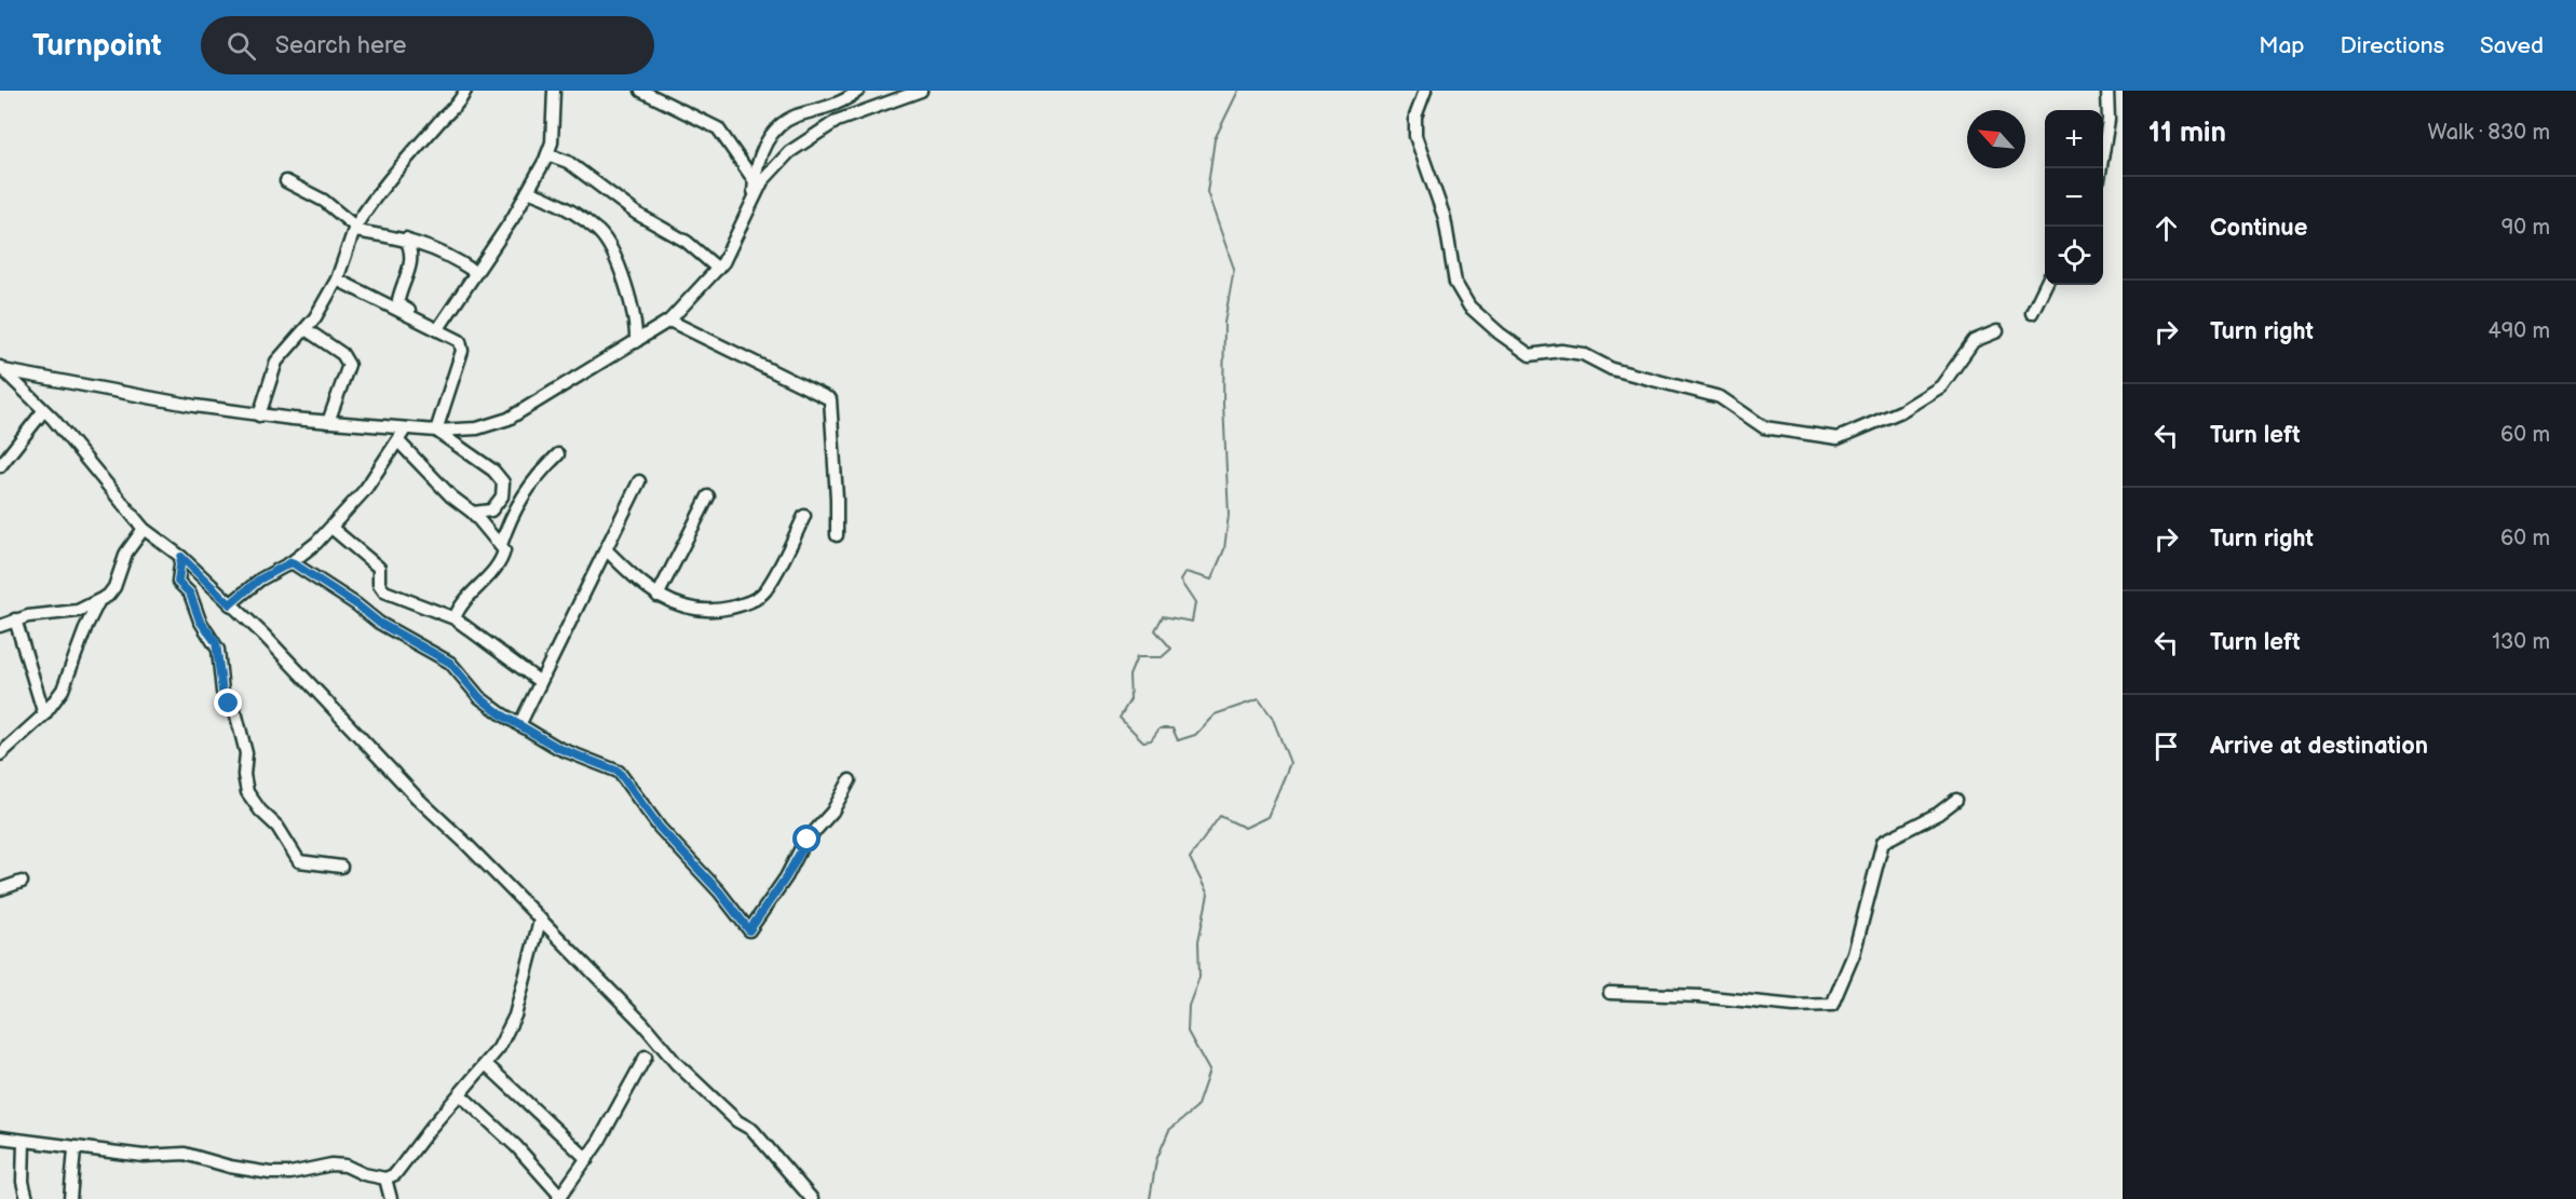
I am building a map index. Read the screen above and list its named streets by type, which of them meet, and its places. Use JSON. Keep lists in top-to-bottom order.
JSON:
{
  "north": "top left",
  "page": {
    "header": "Turnpoint",
    "search": "Search here",
    "nav": ["Map", "Directions", "Saved"],
    "heading": ["11 min", "Walk · 830 m"],
    "map_buttons": ["+", "−"],
    "list": [
      ["Continue", "90 m"],
      ["Turn right", "490 m"],
      ["Turn left", "60 m"],
      ["Turn right", "60 m"],
      ["Turn left", "130 m"],
      "Arrive at destination"
    ]
  }
}
